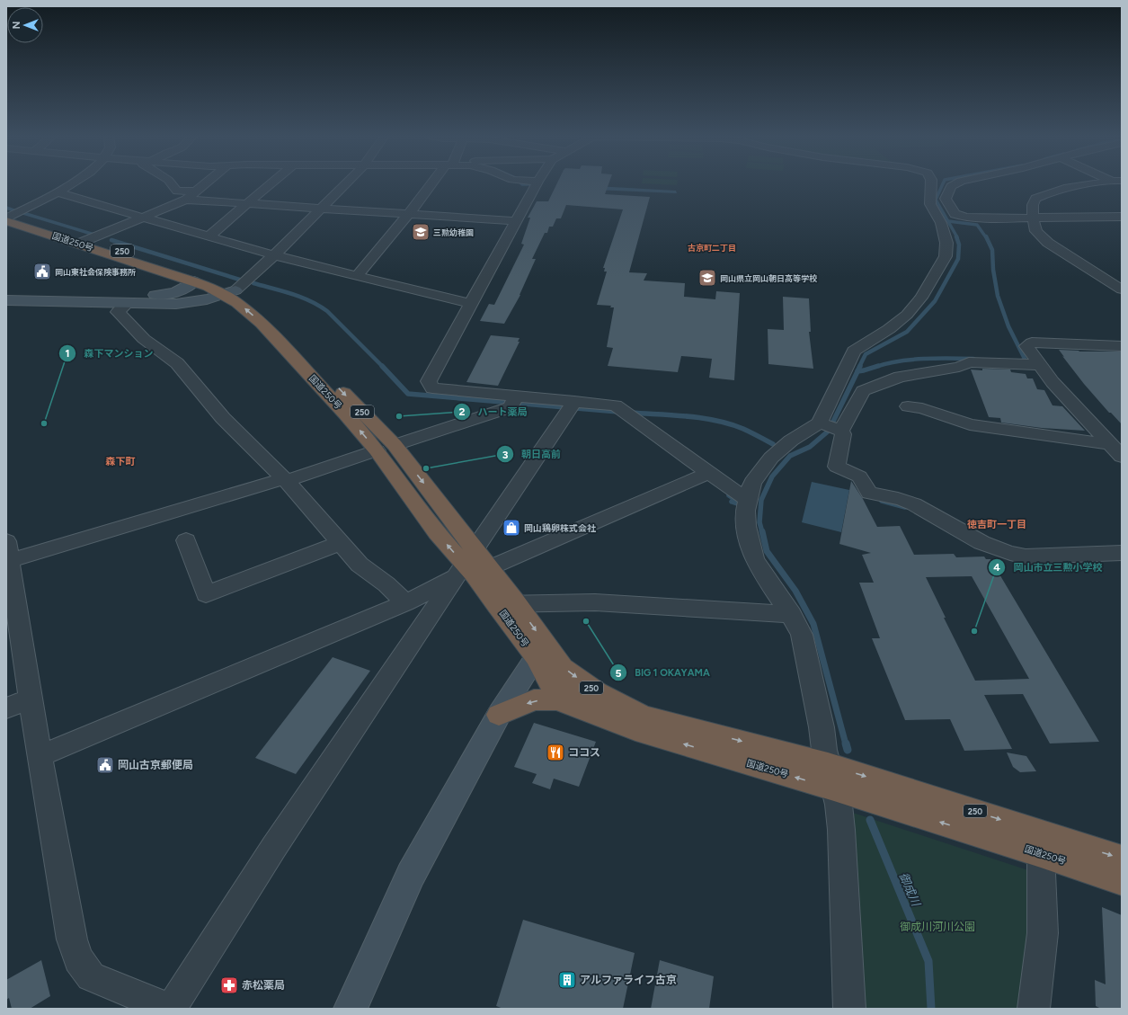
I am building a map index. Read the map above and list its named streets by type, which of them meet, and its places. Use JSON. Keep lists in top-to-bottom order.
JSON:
{
  "streets": {
    "highway": ["国道250号", "250"]
  },
  "districts": ["古京町二丁目", "森下町", "徳吉町一丁目"],
  "water": ["御成川"],
  "parks": ["御成川河川公園"],
  "places": {
    "school or university": ["三勲幼稚園", "岡山県立岡山朝日高等学校"],
    "public building": ["岡山東社会保険事務所", "岡山古京郵便局"],
    "other": [
      "ハート薬局",
      "森下マンション",
      "朝日高前",
      "BIG 1 OKAYAMA",
      "岡山市立三勲小学校"
    ],
    "shop": ["岡山鶏卵株式会社"],
    "restaurant": ["ココス"],
    "building": ["アルファライフ古京"],
    "pharmacy": ["赤松薬局"]
  },
  "north": "left"
}
